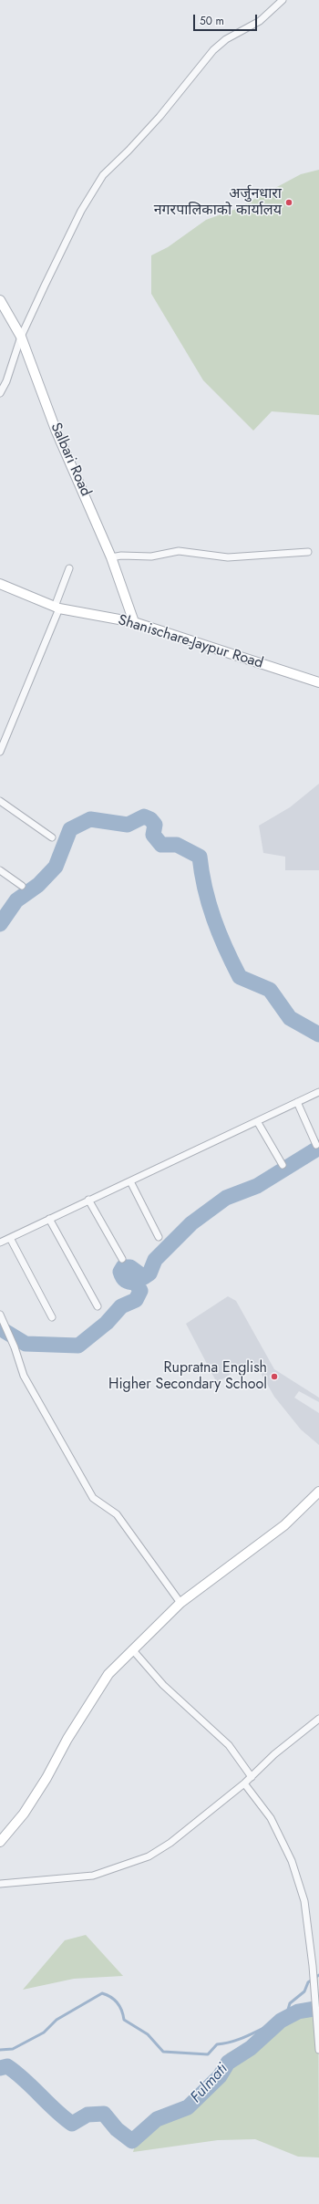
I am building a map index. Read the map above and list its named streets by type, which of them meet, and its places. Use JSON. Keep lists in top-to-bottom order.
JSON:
{
  "streets": {
    "street": ["Salbari Road", "Shanischare-Jaypur Road"]
  },
  "crossings": [
    ["Salbari Road", "Shanischare-Jaypur Road"]
  ],
  "water": ["Fulmati"],
  "places": ["अर्जुनधारा नगरपालिकाको कार्यालय", "Rupratna English Higher Secondary School"],
  "scale_bar": "50 m"
}
